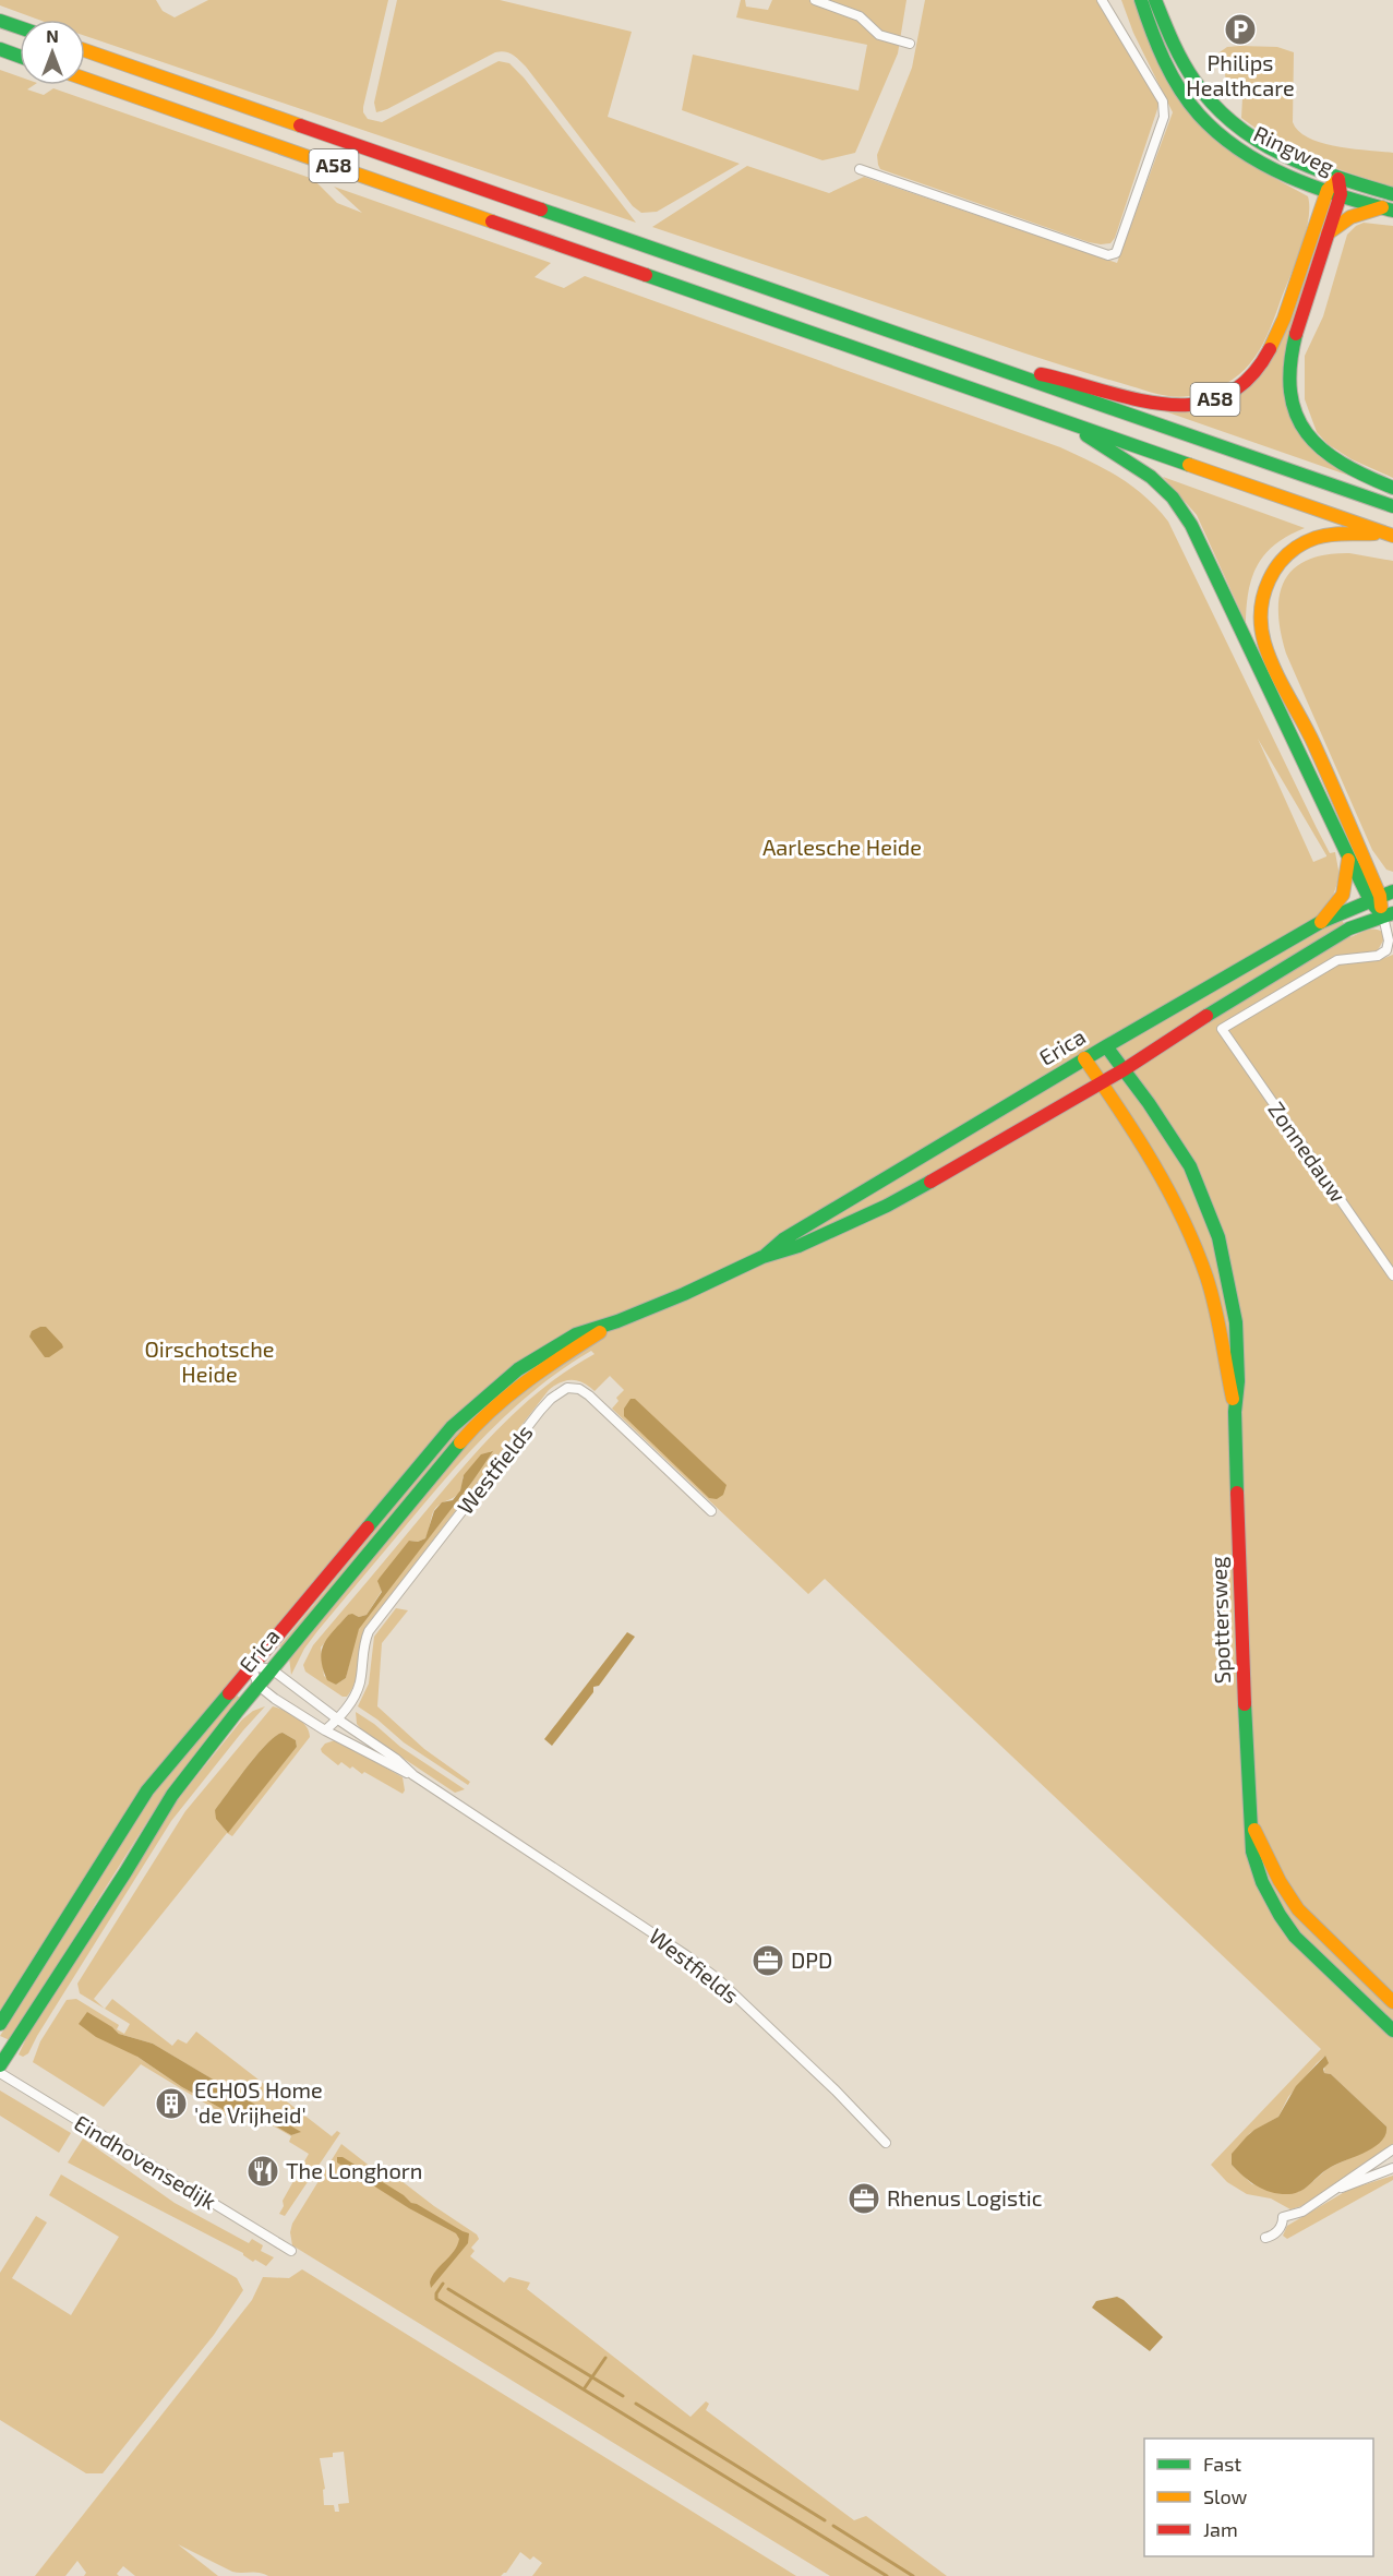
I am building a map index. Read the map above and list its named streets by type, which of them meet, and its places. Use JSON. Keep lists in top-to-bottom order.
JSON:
{
  "streets": {
    "main road": [
      "Ringweg",
      "A58",
      "Erica",
      "Spottersweg"
    ],
    "street": ["Zonnedauw", "Westfields", "Eindhovensedijk"]
  },
  "crossings": [
    ["Ringweg", "A58"],
    ["A58", "Erica"],
    ["Erica", "Zonnedauw"],
    ["Erica", "Westfields"],
    ["Erica", "Spottersweg"]
  ],
  "parks": ["Aarlesche Heide", "Oirschotsche Heide"],
  "places": {
    "parking": ["Philips Healthcare"],
    "office": ["DPD", "Rhenus Logistic"],
    "building": ["ECHOS Home 'de Vrijheid'"],
    "restaurant": ["The Longhorn"]
  },
  "legend": ["Fast", "Slow", "Jam"],
  "north": "top"
}
